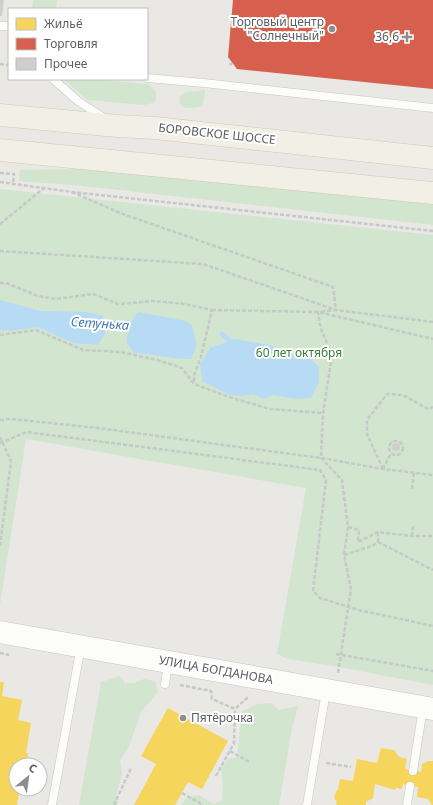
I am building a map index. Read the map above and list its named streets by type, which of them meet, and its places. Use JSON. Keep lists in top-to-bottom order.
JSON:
{
  "streets": {
    "main road": ["БОРОВСКОЕ ШОССЕ"],
    "street": ["УЛИЦА БОГДАНОВА"]
  },
  "water": ["Сетунька"],
  "parks": ["60 лет октября"],
  "places": {
    "other": ["Торговый центр \"Солнечный\"", "Пятёрочка"],
    "health": ["36,6"]
  },
  "legend": ["Жильё", "Торговля", "Прочее"],
  "north": "top right"
}
